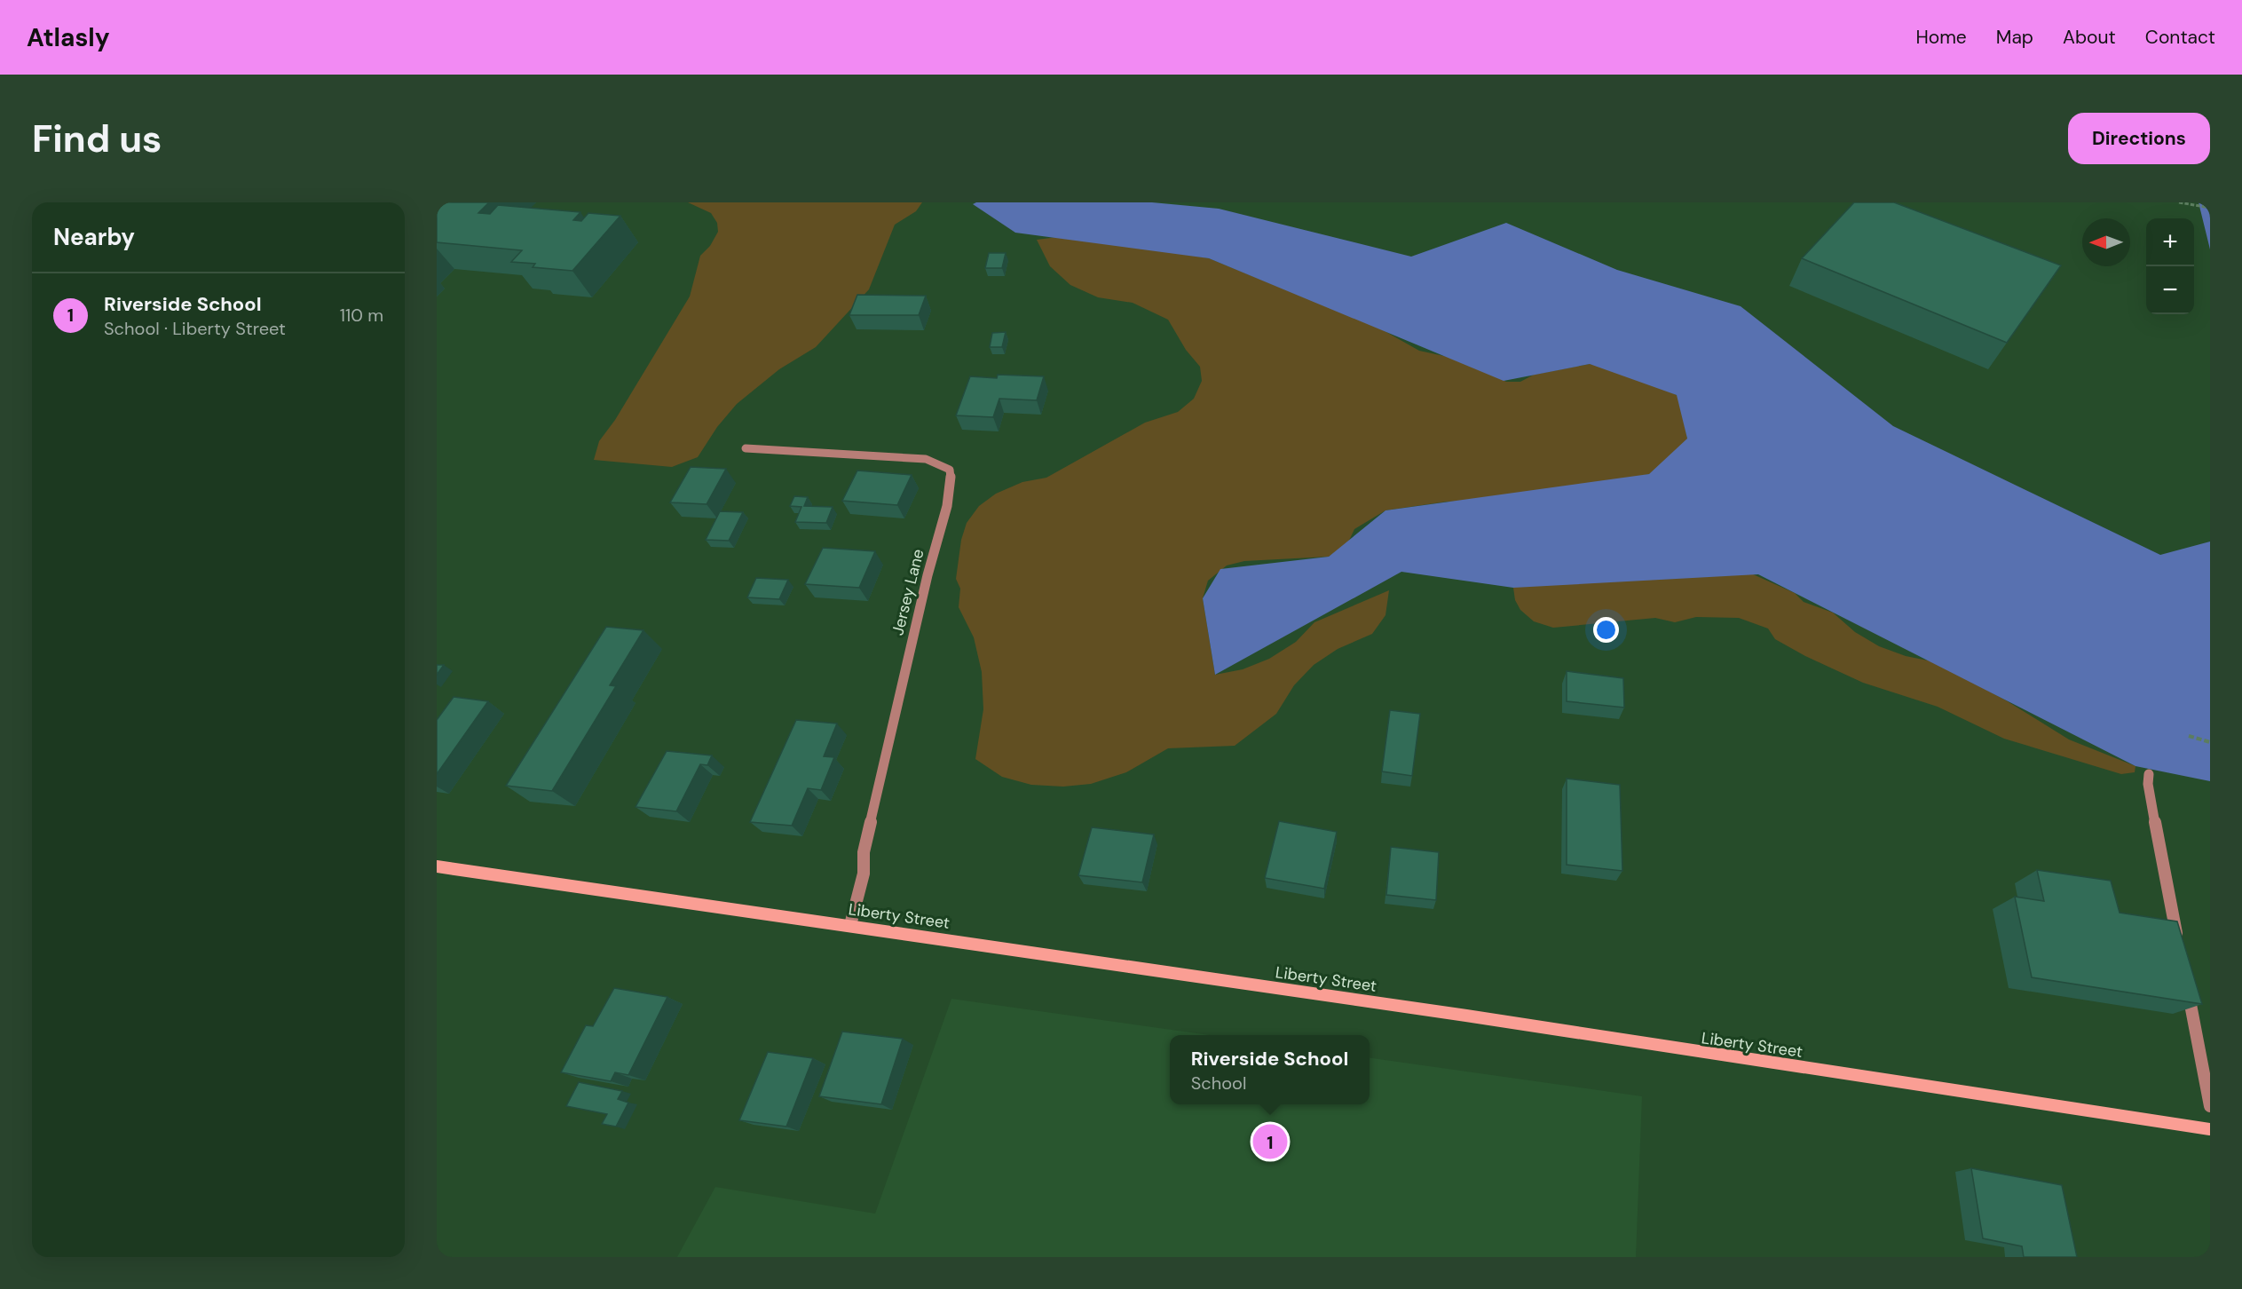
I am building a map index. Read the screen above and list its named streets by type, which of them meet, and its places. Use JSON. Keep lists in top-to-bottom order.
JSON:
{
  "streets": {
    "street": ["Jersey Lane", "Liberty Street"]
  },
  "crossings": [
    ["Jersey Lane", "Liberty Street"]
  ],
  "north": "left",
  "page": {
    "header": "Atlasly",
    "nav": [
      "Home",
      "Map",
      "About",
      "Contact"
    ],
    "buttons": "Directions",
    "title": "Find us",
    "heading": "Nearby",
    "map_buttons": ["+", "−"],
    "list": [
      {
        "mark": "1",
        "name": "Riverside School",
        "note": "School · Liberty Street",
        "value": "110 m"
      }
    ],
    "popup": ["Riverside School", "School"],
    "pins": "1"
  }
}
